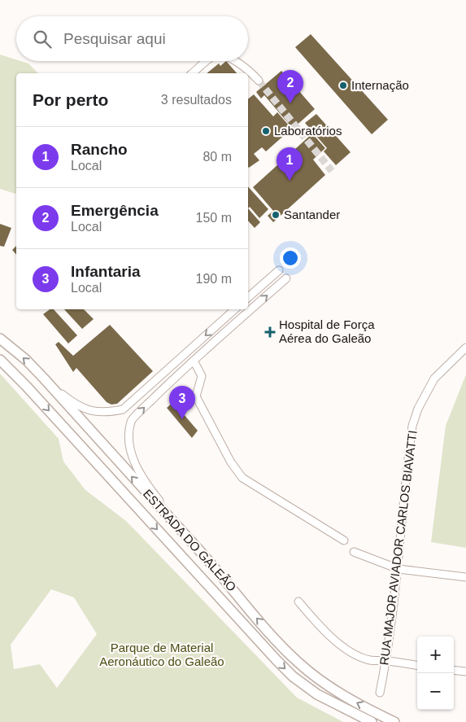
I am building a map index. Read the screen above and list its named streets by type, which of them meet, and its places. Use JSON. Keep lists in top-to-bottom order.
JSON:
{
  "streets": {
    "main road": ["ESTRADA DO GALEÃO"],
    "street": ["RUA MAJOR AVIADOR CARLOS BIAVATTI"]
  },
  "parks": ["Parque de Material Aeronáutico do Galeão"],
  "places": {
    "other": ["Internação", "Laboratórios", "Santander"],
    "health": ["Hospital de Força Aérea do Galeão"]
  },
  "page": {
    "search": "Pesquisar aqui",
    "pins": ["2", "1", "3"],
    "heading": ["Por perto", "3 resultados"],
    "list": [
      {
        "mark": "1",
        "name": "Rancho",
        "note": "Local",
        "value": "80 m"
      },
      {
        "mark": "2",
        "name": "Emergência",
        "note": "Local",
        "value": "150 m"
      },
      {
        "mark": "3",
        "name": "Infantaria",
        "note": "Local",
        "value": "190 m"
      }
    ],
    "map_buttons": ["+", "−"]
  }
}
